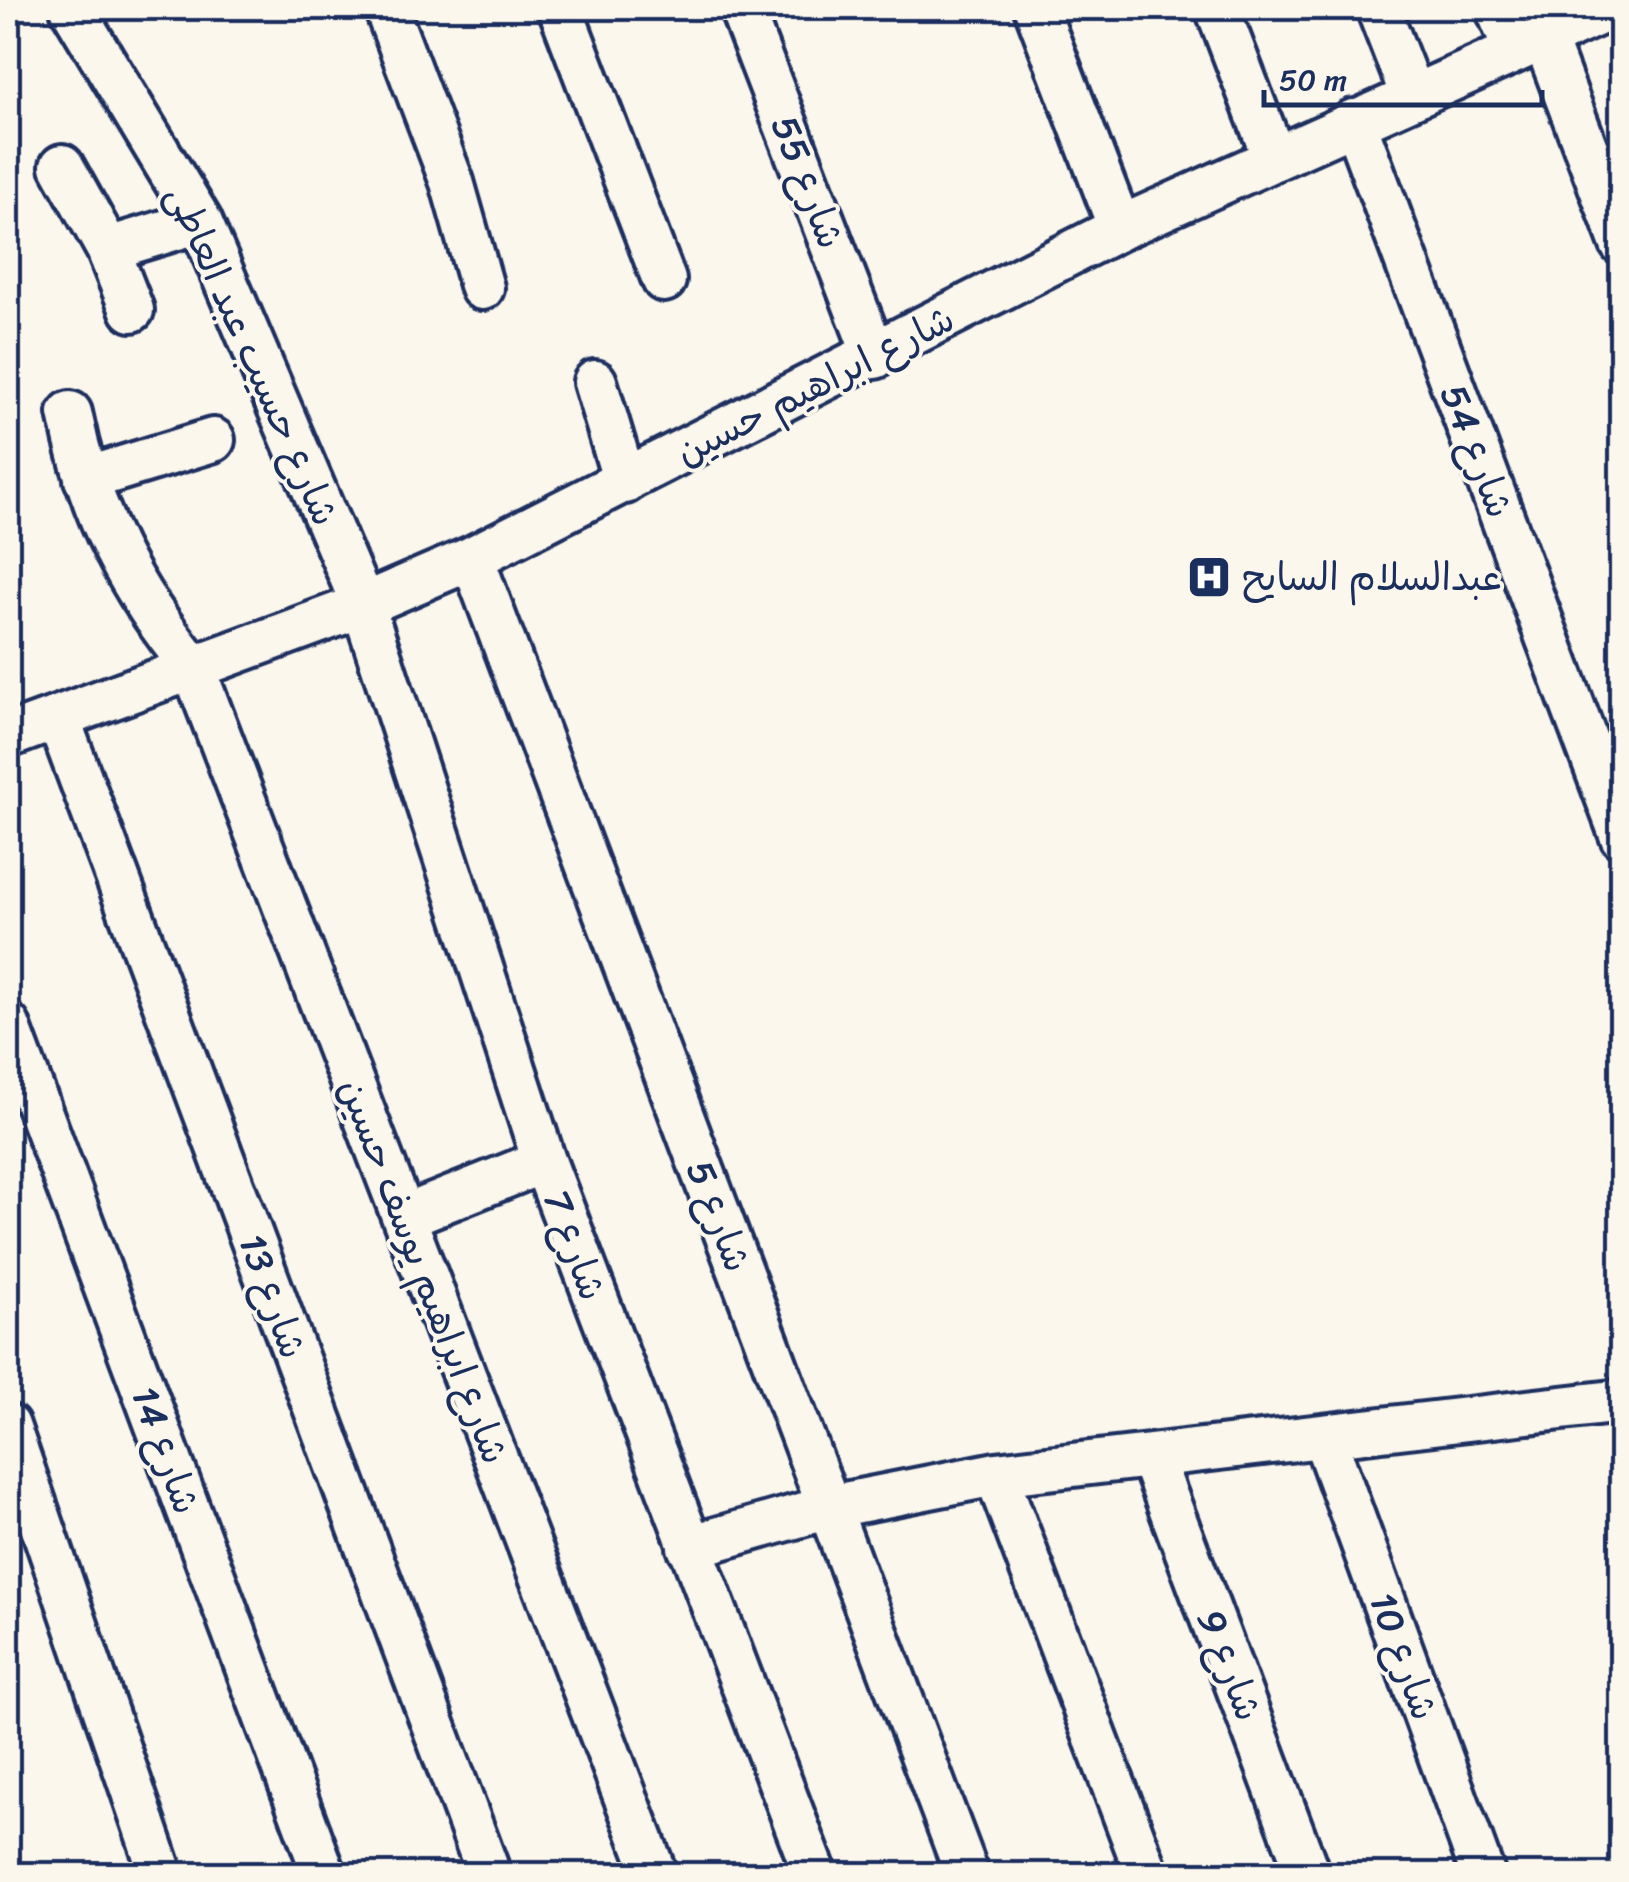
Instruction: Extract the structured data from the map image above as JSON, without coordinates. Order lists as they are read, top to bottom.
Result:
{
  "streets": {
    "street": [
      "شارع 55",
      "شارع حسيب عبد العاطى",
      "شارع ابراهيم حسين",
      "شارع 54",
      "شارع 5",
      "شارع 7",
      "شارع ابراهيم يوسف حسين",
      "شارع 13",
      "شارع 14",
      "شارع 10",
      "شارع 9"
    ]
  },
  "crossings": [
    ["شارع 55", "شارع ابراهيم حسين"],
    ["شارع حسيب عبد العاطى", "شارع ابراهيم حسين"],
    ["شارع حسيب عبد العاطى", "شارع 7"],
    ["شارع ابراهيم حسين", "شارع 54"],
    ["شارع ابراهيم حسين", "شارع 5"],
    ["شارع ابراهيم حسين", "شارع 7"],
    ["شارع ابراهيم حسين", "شارع ابراهيم يوسف حسين"],
    ["شارع ابراهيم حسين", "شارع 13"]
  ],
  "places": {
    "hospital": ["عبدالسلام السايح"]
  },
  "scale_bar": "50 m"
}
